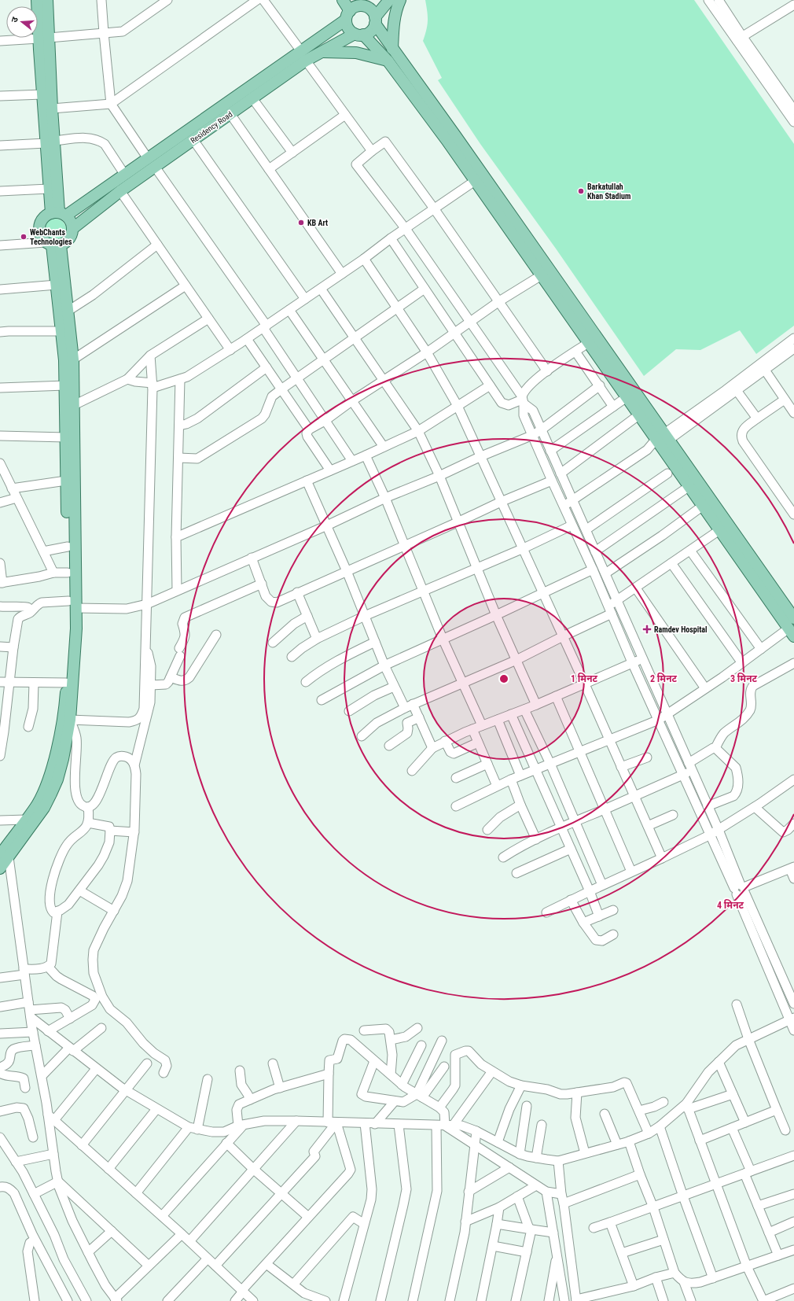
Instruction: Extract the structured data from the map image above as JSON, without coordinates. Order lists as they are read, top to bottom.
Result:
{
  "streets": {
    "main road": ["Residency Road"]
  },
  "places": {
    "other": ["Barkatullah Khan Stadium", "KB Art", "WebChants Technologies"],
    "health": ["Ramdev Hospital"]
  },
  "north": "left",
  "rings": [
    "1 मिनट",
    "2 मिनट",
    "3 मिनट",
    "4 मिनट"
  ]
}
